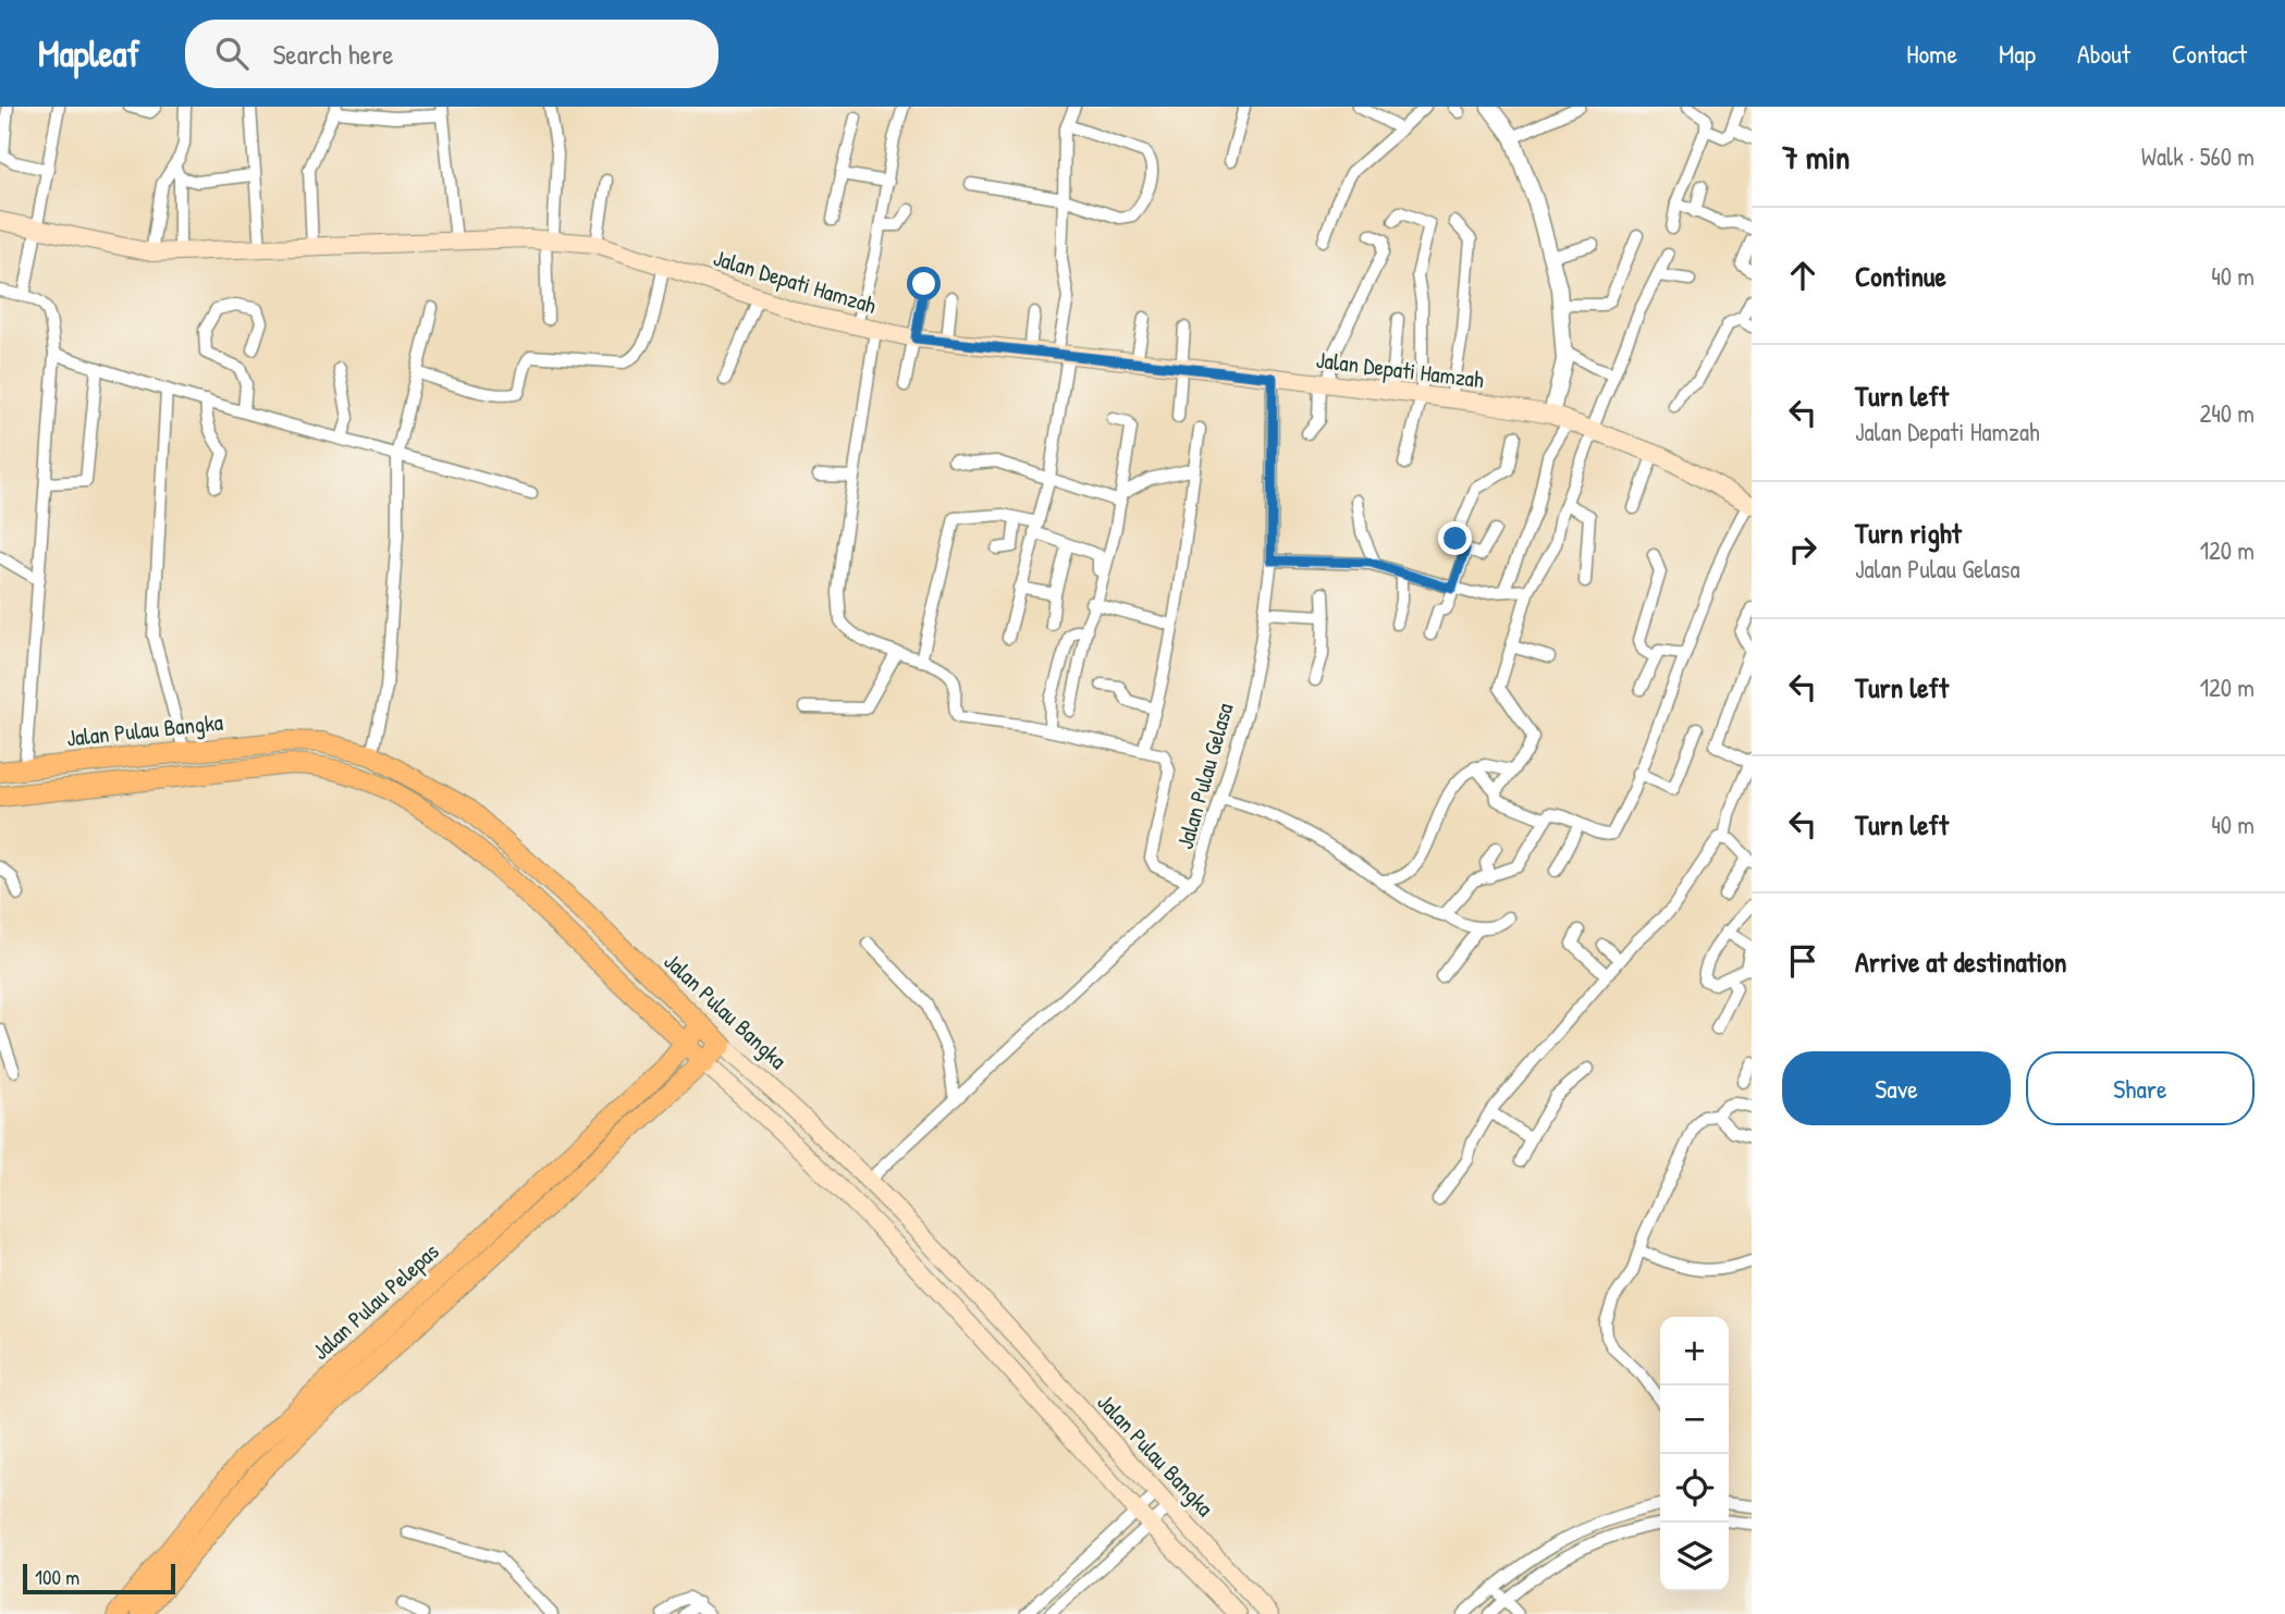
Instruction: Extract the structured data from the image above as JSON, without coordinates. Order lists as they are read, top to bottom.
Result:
{
  "streets": {
    "highway": ["Jalan Pulau Bangka", "Jalan Pulau Pelepas"],
    "main road": ["Jalan Depati Hamzah"],
    "street": ["Jalan Pulau Gelasa"]
  },
  "crossings": [
    ["Jalan Depati Hamzah", "Jalan Pulau Gelasa"],
    ["Jalan Pulau Bangka", "Jalan Pulau Gelasa"],
    ["Jalan Pulau Bangka", "Jalan Pulau Pelepas"]
  ],
  "scale_bar": "100 m",
  "page": {
    "header": "Mapleaf",
    "search": "Search here",
    "nav": [
      "Home",
      "Map",
      "About",
      "Contact"
    ],
    "heading": ["7 min", "Walk · 560 m"],
    "list": [
      ["Continue", "40 m"],
      ["Turn left", "Jalan Depati Hamzah", "240 m"],
      ["Turn right", "Jalan Pulau Gelasa", "120 m"],
      ["Turn left", "120 m"],
      ["Turn left", "40 m"],
      "Arrive at destination"
    ],
    "buttons": ["Save", "Share"],
    "map_buttons": ["+", "−"],
    "scale": "100 m"
  }
}
